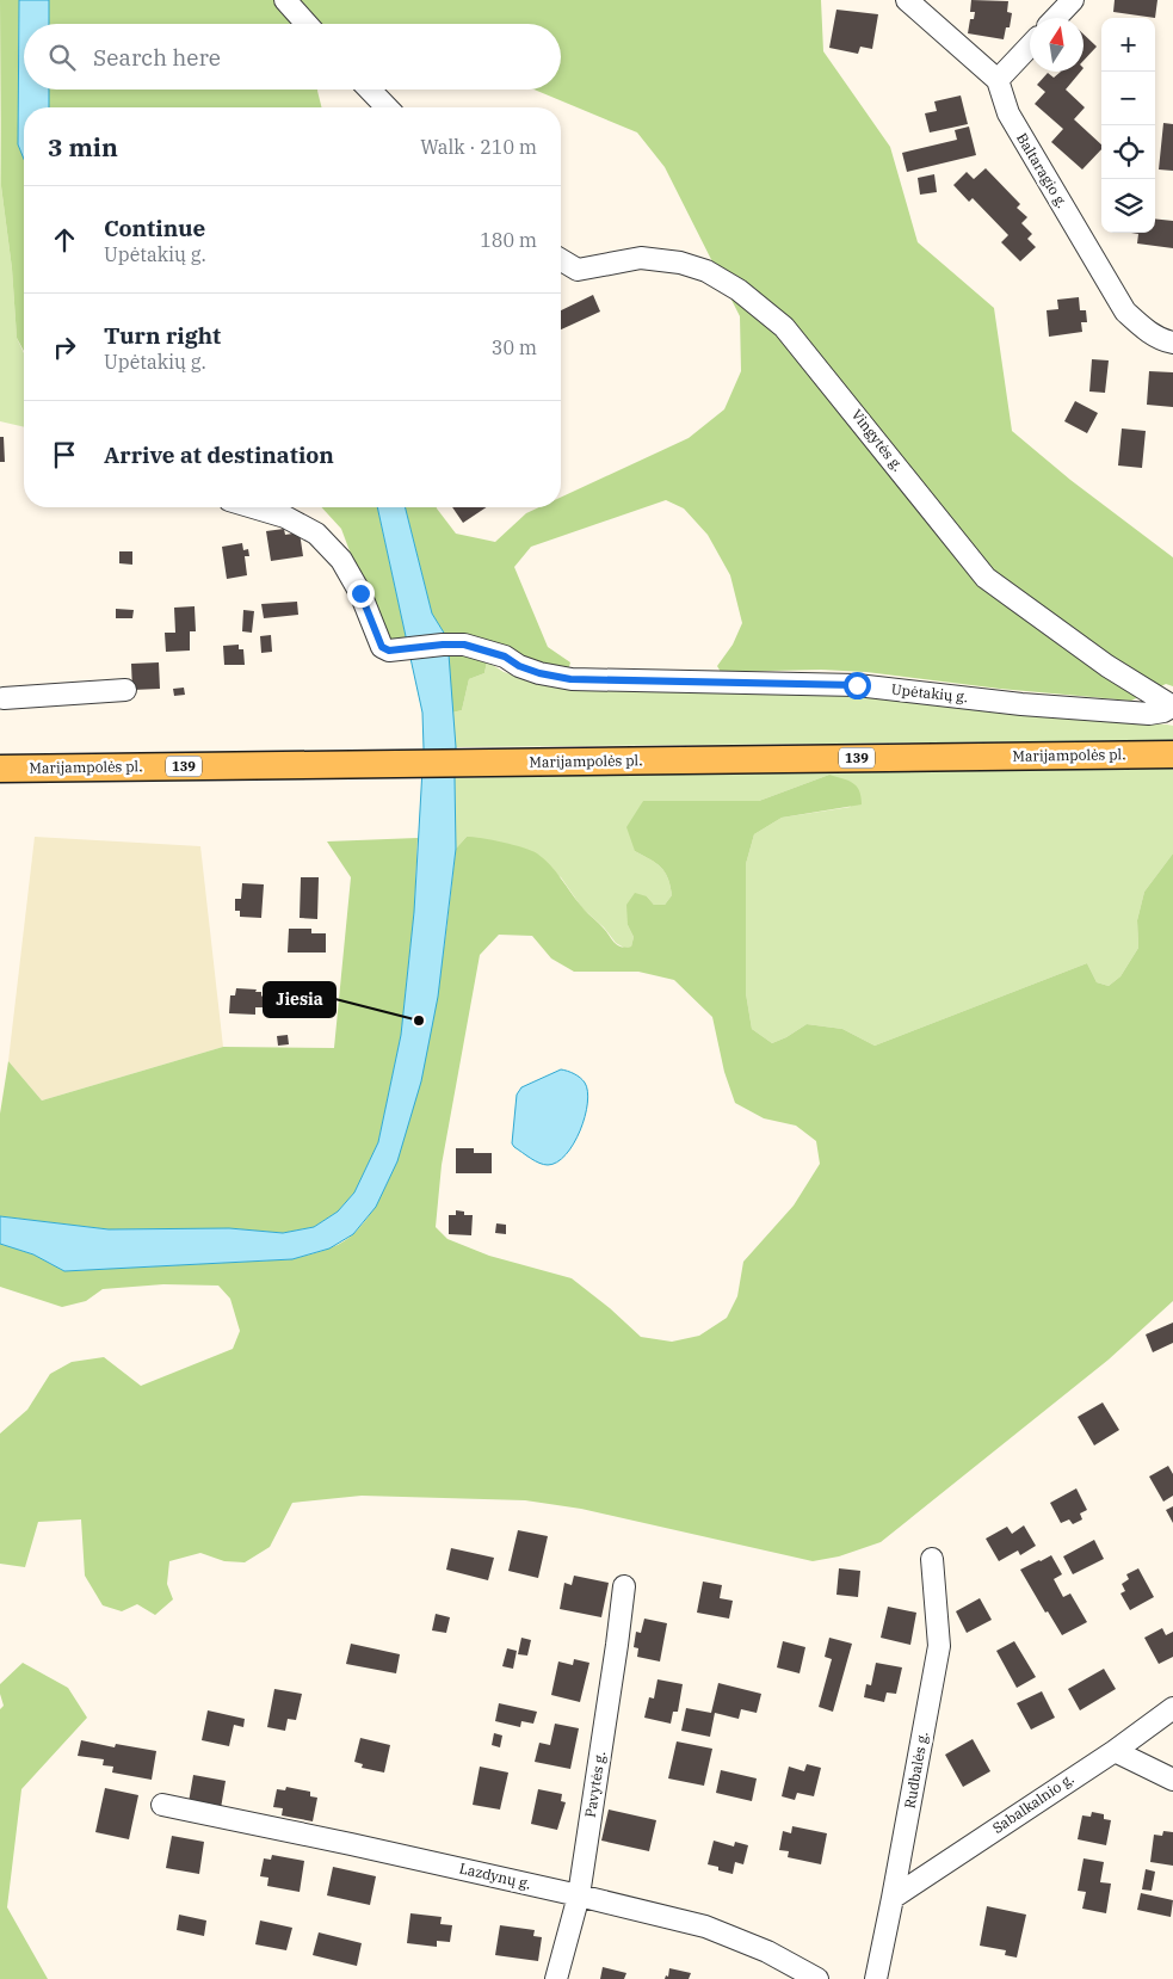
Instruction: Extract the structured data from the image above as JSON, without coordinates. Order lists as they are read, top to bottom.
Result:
{
  "streets": {
    "main road": ["Marijampolės pl.", "139"],
    "street": [
      "Baltaragio g.",
      "Vingytės g.",
      "Upėtakių g.",
      "Rudbalės g.",
      "Pavytės g.",
      "Sabalkalnio g.",
      "Lazdynų g."
    ]
  },
  "crossings": [
    ["Vingytės g.", "Upėtakių g."],
    ["Rudbalės g.", "Sabalkalnio g."],
    ["Pavytės g.", "Lazdynų g."]
  ],
  "places": ["Jiesia"],
  "north": "top",
  "page": {
    "map_buttons": ["+", "−"],
    "search": "Search here",
    "heading": ["3 min", "Walk · 210 m"],
    "list": [
      ["Continue", "Upėtakių g.", "180 m"],
      ["Turn right", "Upėtakių g.", "30 m"],
      "Arrive at destination"
    ]
  }
}
